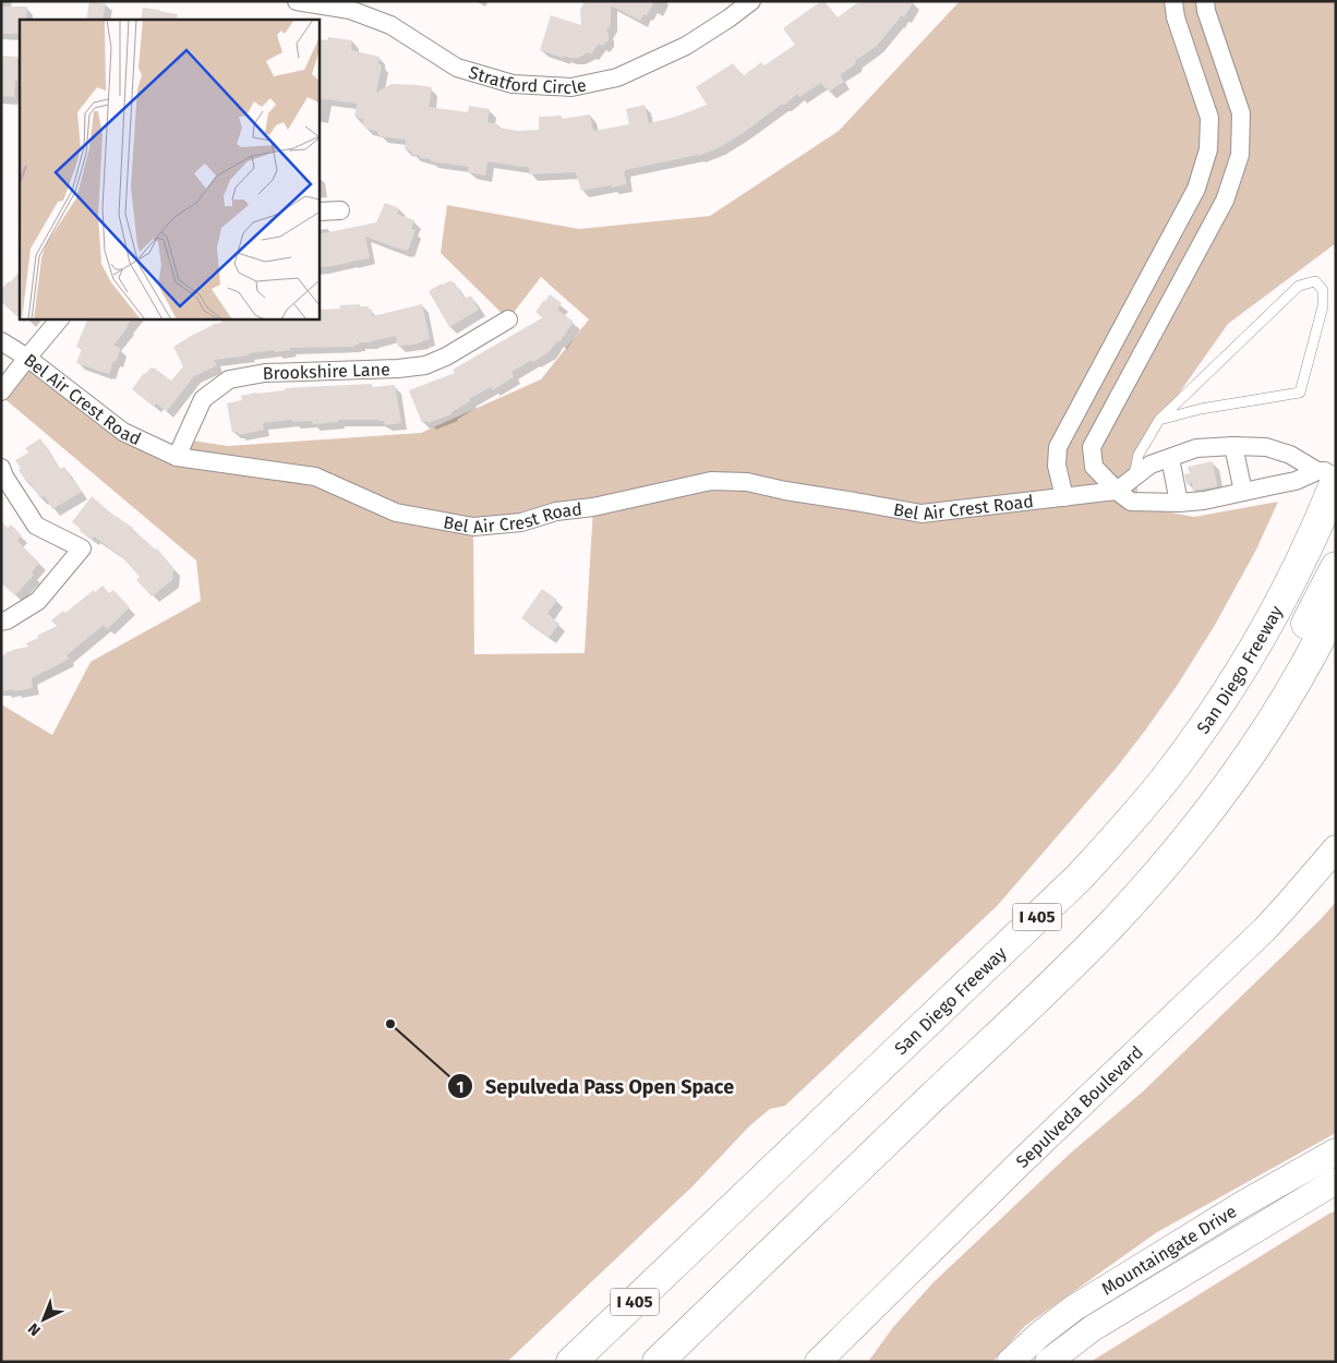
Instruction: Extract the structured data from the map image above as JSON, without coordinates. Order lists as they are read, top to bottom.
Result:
{
  "streets": {
    "highway": ["San Diego Freeway", "I 405"],
    "main road": ["Sepulveda Boulevard", "Mountaingate Drive"],
    "street": ["Stratford Circle", "Brookshire Lane", "Bel Air Crest Road"]
  },
  "crossings": [
    ["Brookshire Lane", "Bel Air Crest Road"],
    ["Bel Air Crest Road", "San Diego Freeway"]
  ],
  "places": ["Sepulveda Pass Open Space"],
  "north": "bottom left"
}
